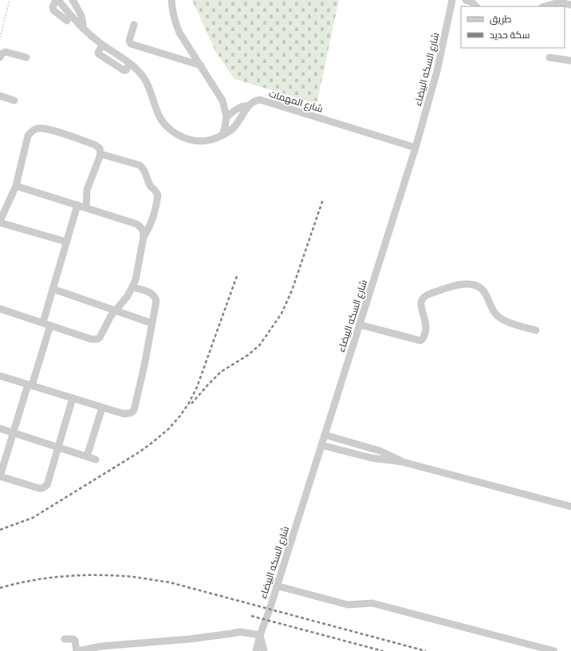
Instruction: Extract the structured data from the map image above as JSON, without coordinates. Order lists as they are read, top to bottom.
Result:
{
  "streets": {
    "street": ["شارع السكه البيضاء", "شارع المهمات"]
  },
  "crossings": [
    ["شارع السكه البيضاء", "شارع المهمات"]
  ],
  "legend": ["طريق", "سكة حديد"]
}
